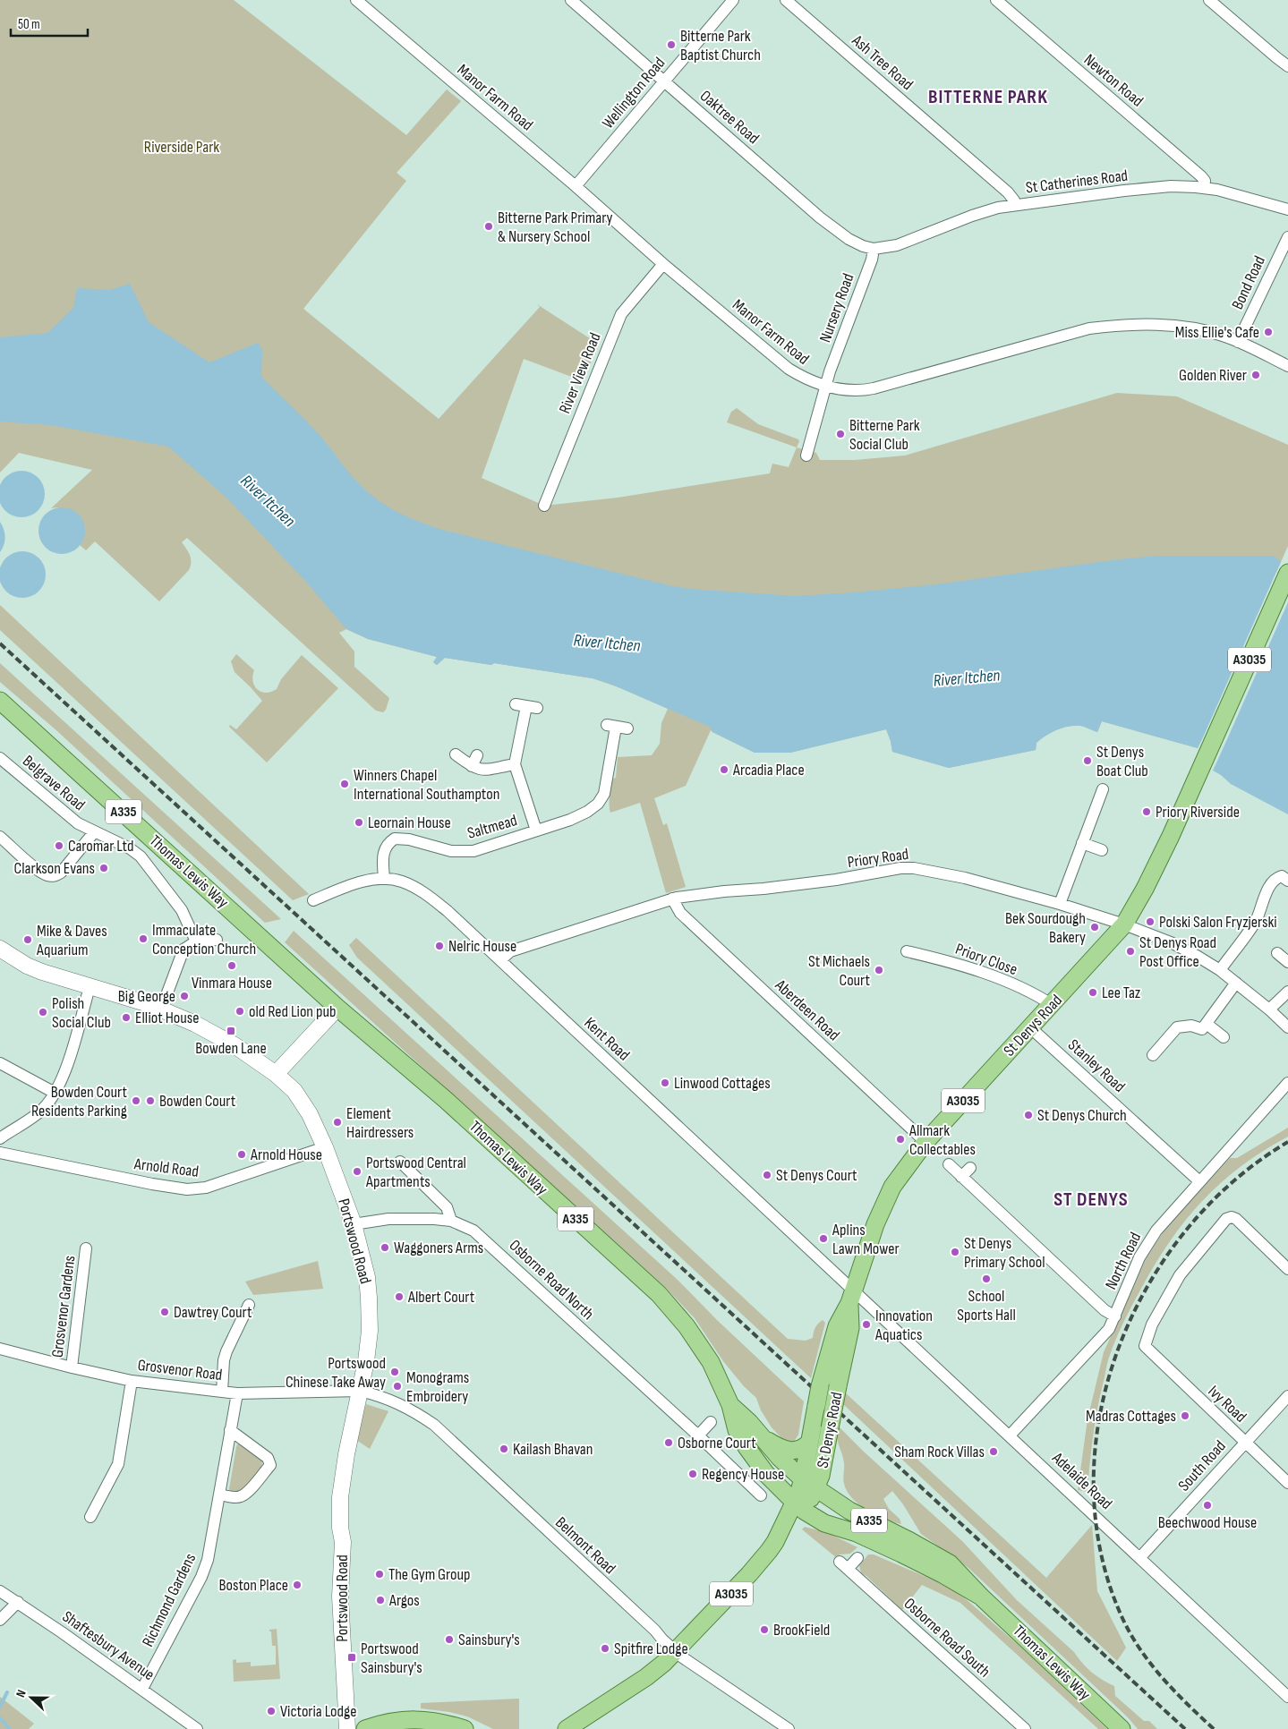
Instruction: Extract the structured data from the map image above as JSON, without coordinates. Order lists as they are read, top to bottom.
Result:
{
  "streets": {
    "main road": [
      "A3035",
      "A335",
      "Thomas Lewis Way",
      "St Denys Road"
    ],
    "street": [
      "Ash Tree Road",
      "Newton Road",
      "Wellington Road",
      "Manor Farm Road",
      "Oaktree Road",
      "St Catherines Road",
      "Bond Road",
      "Nursery Road",
      "River View Road",
      "Belgrave Road",
      "Saltmead",
      "Priory Road",
      "Priory Close",
      "Aberdeen Road",
      "Kent Road",
      "Stanley Road",
      "Arnold Road",
      "Portswood Road",
      "North Road",
      "Osborne Road North",
      "Grosvenor Gardens",
      "Grosvenor Road",
      "Ivy Road",
      "South Road",
      "Adelaide Road",
      "Belmont Road",
      "Richmond Gardens",
      "Osborne Road South",
      "Shaftesbury Avenue"
    ]
  },
  "crossings": [
    ["Ash Tree Road", "St Catherines Road"],
    ["Newton Road", "St Catherines Road"],
    ["Wellington Road", "Manor Farm Road"],
    ["Wellington Road", "Oaktree Road"],
    ["Manor Farm Road", "Bond Road"],
    ["Manor Farm Road", "Nursery Road"],
    ["Manor Farm Road", "River View Road"],
    ["Oaktree Road", "St Catherines Road"],
    ["Oaktree Road", "Nursery Road"],
    ["St Catherines Road", "Nursery Road"],
    ["Saltmead", "Kent Road"],
    ["Priory Road", "Aberdeen Road"],
    ["Priory Road", "St Denys Road"],
    ["Priory Road", "Kent Road"],
    ["Thomas Lewis Way", "St Denys Road"],
    ["Priory Close", "St Denys Road"],
    ["Aberdeen Road", "St Denys Road"],
    ["St Denys Road", "Kent Road"],
    ["St Denys Road", "Stanley Road"],
    ["St Denys Road", "Adelaide Road"],
    ["St Denys Road", "Belmont Road"],
    ["Kent Road", "Adelaide Road"],
    ["Stanley Road", "North Road"],
    ["Arnold Road", "Portswood Road"],
    ["Portswood Road", "Osborne Road North"],
    ["Portswood Road", "Grosvenor Road"],
    ["Portswood Road", "Belmont Road"],
    ["North Road", "Adelaide Road"],
    ["Grosvenor Gardens", "Grosvenor Road"],
    ["Grosvenor Road", "Belmont Road"],
    ["Grosvenor Road", "Richmond Gardens"],
    ["Ivy Road", "South Road"],
    ["South Road", "Adelaide Road"],
    ["Richmond Gardens", "Shaftesbury Avenue"]
  ],
  "districts": ["BITTERNE PARK", "ST DENYS"],
  "water": ["River Itchen"],
  "parks": ["Riverside Park"],
  "places": {
    "other": [
      "Bitterne Park Baptist Church",
      "Bitterne Park Primary & Nursery School",
      "Miss Ellie's Cafe",
      "Golden River",
      "Bitterne Park Social Club",
      "St Denys Boat Club",
      "Arcadia Place",
      "Winners Chapel International Southampton",
      "Priory Riverside",
      "Leornain House",
      "Caromar Ltd",
      "Clarkson Evans",
      "Polski Salon Fryzjerski",
      "Bek Sourdough Bakery",
      "Immaculate Conception Church",
      "Mike & Daves Aquarium",
      "Nelric House",
      "St Denys Road Post Office",
      "Vinmara House",
      "St Michaels Court",
      "Lee Taz",
      "Big George",
      "old Red Lion pub",
      "Polish Social Club",
      "Elliot House",
      "Linwood Cottages",
      "Bowden Court Residents Parking",
      "Bowden Court",
      "St Denys Church",
      "Element Hairdressers",
      "Allmark Collectables",
      "Arnold House",
      "Portswood Central Apartments",
      "St Denys Court",
      "Aplins Lawn Mower",
      "Waggoners Arms",
      "St Denys Primary School",
      "School Sports Hall",
      "Albert Court",
      "Dawtrey Court",
      "Innovation Aquatics",
      "Portswood Chinese Take Away",
      "Monograms Embroidery",
      "Madras Cottages",
      "Osborne Court",
      "Kailash Bhavan",
      "Sham Rock Villas",
      "Regency House",
      "Beechwood House",
      "The Gym Group",
      "Boston Place",
      "Argos",
      "BrookField",
      "Sainsbury's",
      "Spitfire Lodge",
      "Victoria Lodge"
    ],
    "transit": ["Bowden Lane", "Portswood Sainsbury's"]
  },
  "scale_bar": "50 m",
  "north": "left"
}
